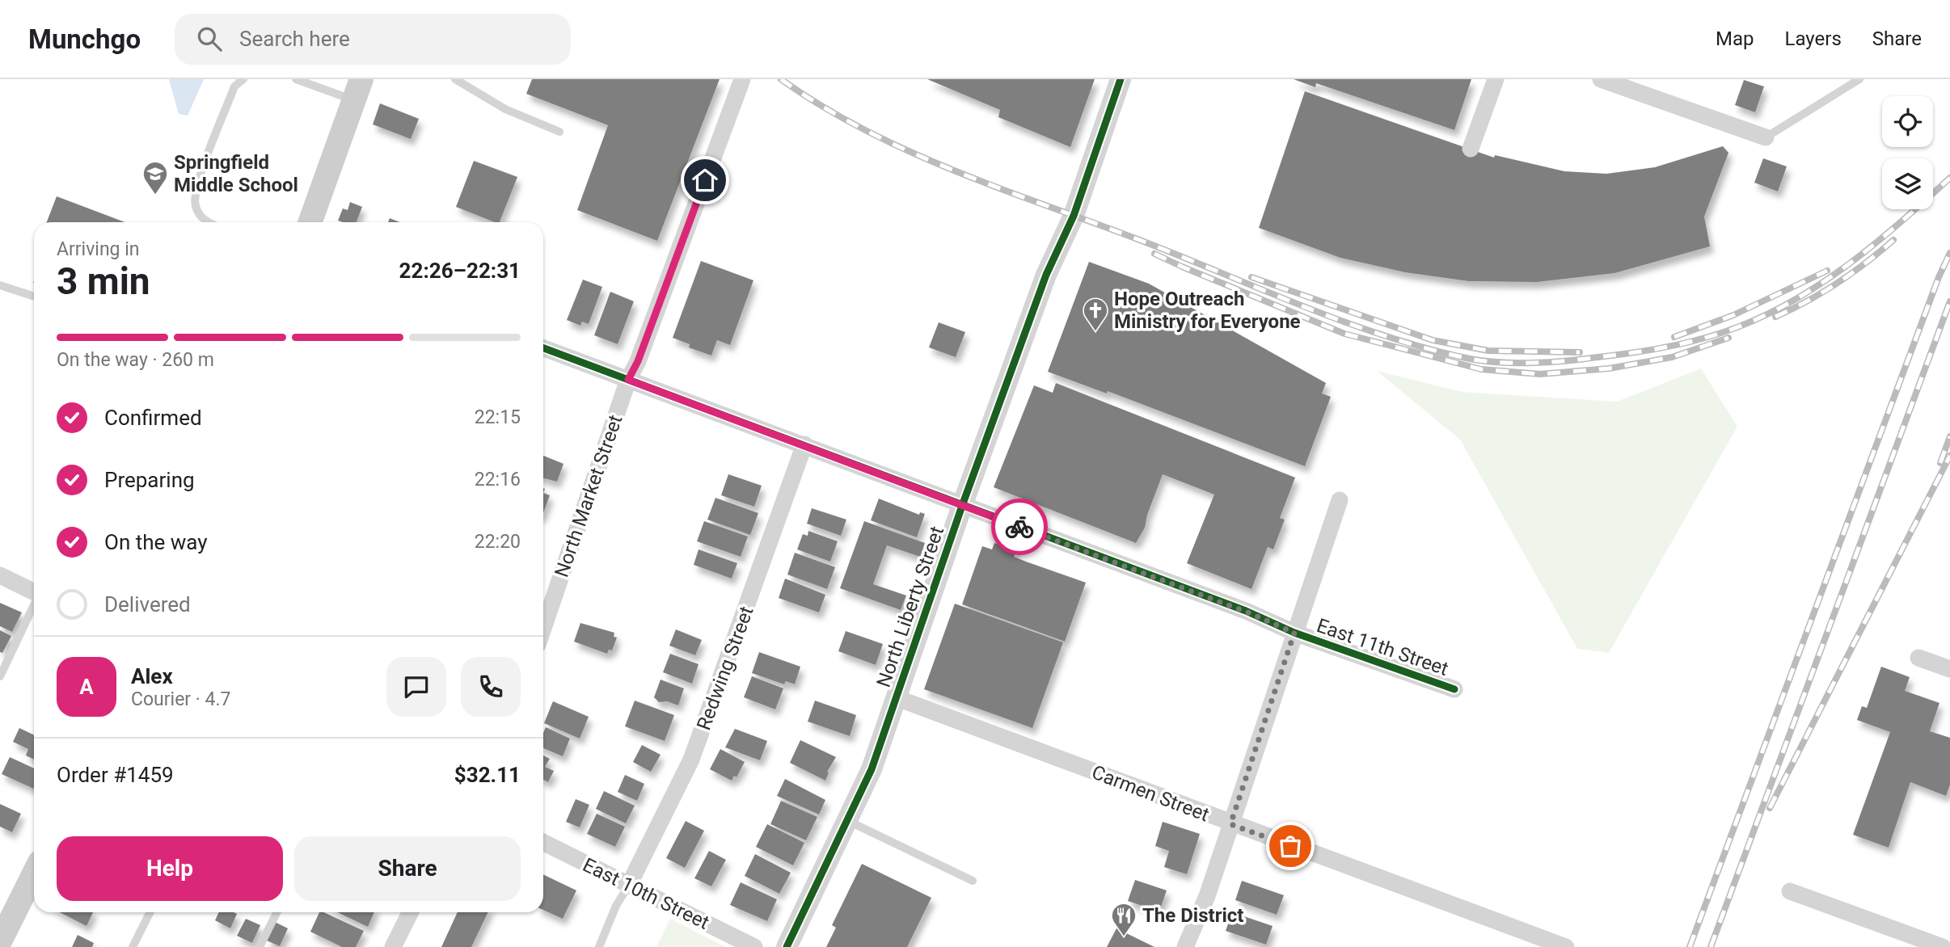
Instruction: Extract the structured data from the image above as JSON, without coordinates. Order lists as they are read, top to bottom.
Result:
{
  "streets": {
    "street": [
      "North Market Street",
      "North Liberty Street",
      "East 11th Street",
      "Redwing Street",
      "Carmen Street",
      "East 10th Street"
    ]
  },
  "crossings": [
    ["North Market Street", "East 11th Street"],
    ["North Liberty Street", "East 11th Street"],
    ["North Liberty Street", "Carmen Street"],
    ["East 11th Street", "Redwing Street"],
    ["Redwing Street", "East 10th Street"]
  ],
  "places": {
    "school or university": ["Springfield Middle School"],
    "church": ["Hope Outreach Ministry for Everyone"],
    "restaurant": ["The District"]
  },
  "page": {
    "header": "Munchgo",
    "search": "Search here",
    "nav": ["Map", "Layers", "Share"],
    "heading": ["3 min", "Arriving in", "22:26–22:31"],
    "panel": [
      "Alex",
      "Courier · 4.7",
      "Order #1459",
      "$32.11"
    ],
    "bar": "On the way · 260 m",
    "list": [
      ["Confirmed", "22:15"],
      ["Preparing", "22:16"],
      ["On the way", "22:20"],
      "Delivered"
    ],
    "round": "A",
    "buttons": ["Help", "Share"]
  }
}
